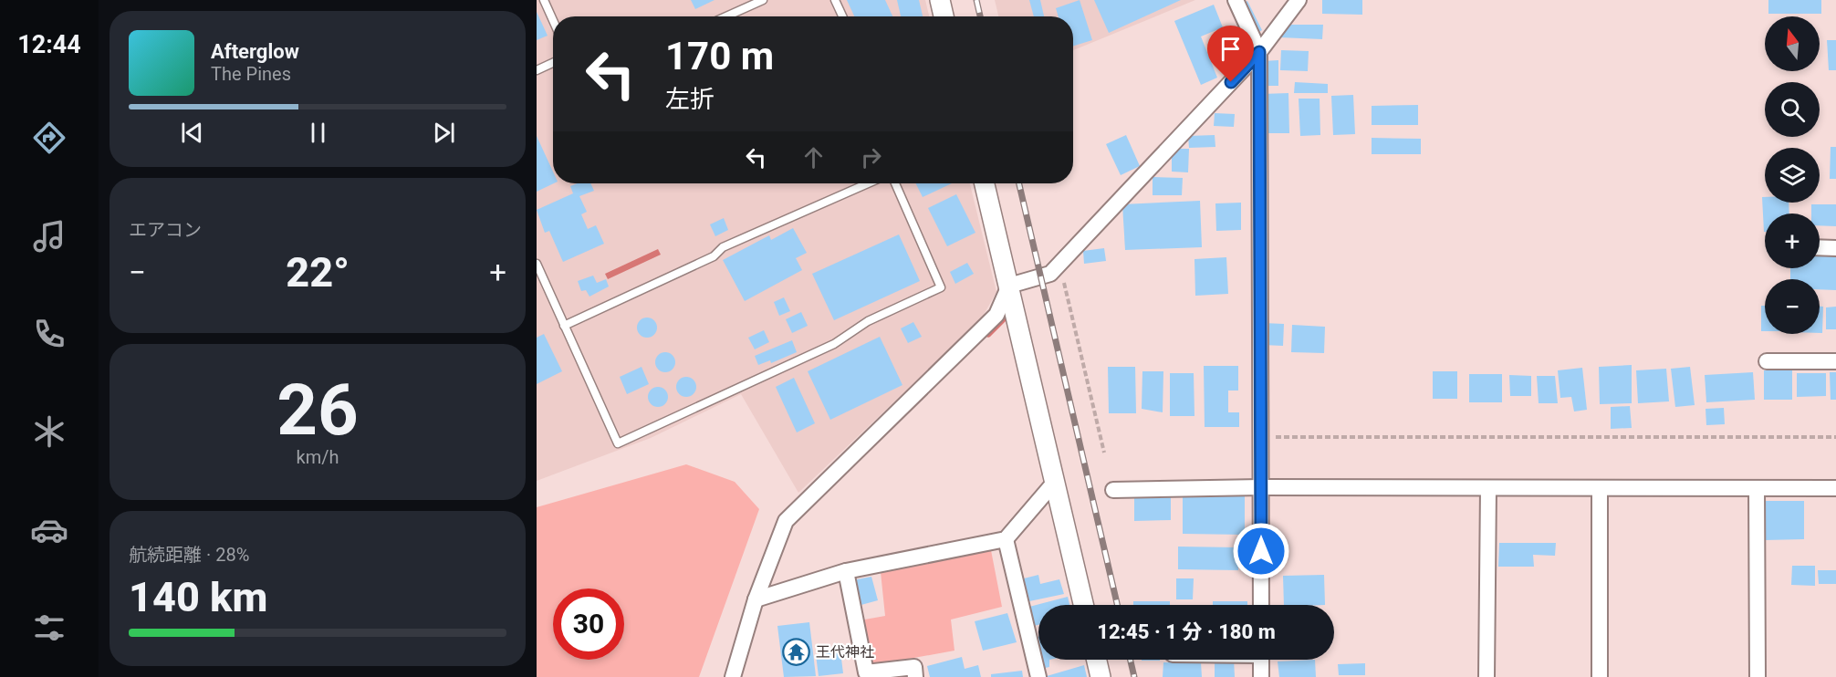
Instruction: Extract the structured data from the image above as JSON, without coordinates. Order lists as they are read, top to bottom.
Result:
{
  "places": {
    "temple": ["王代神社"]
  },
  "north": "top",
  "page": {
    "tabs": "12:44",
    "map_buttons": ["+", "−"],
    "turn": ["170 m", "左折"],
    "song": ["Afterglow", "The Pines"],
    "tile": [
      "エアコン",
      ["26", "km/h"],
      ["航続距離 · 28%", "140 km"]
    ],
    "heat": ["−", "22°", "+"],
    "limit": "30",
    "trip": "12:45 · 1 分 · 180 m"
  }
}
